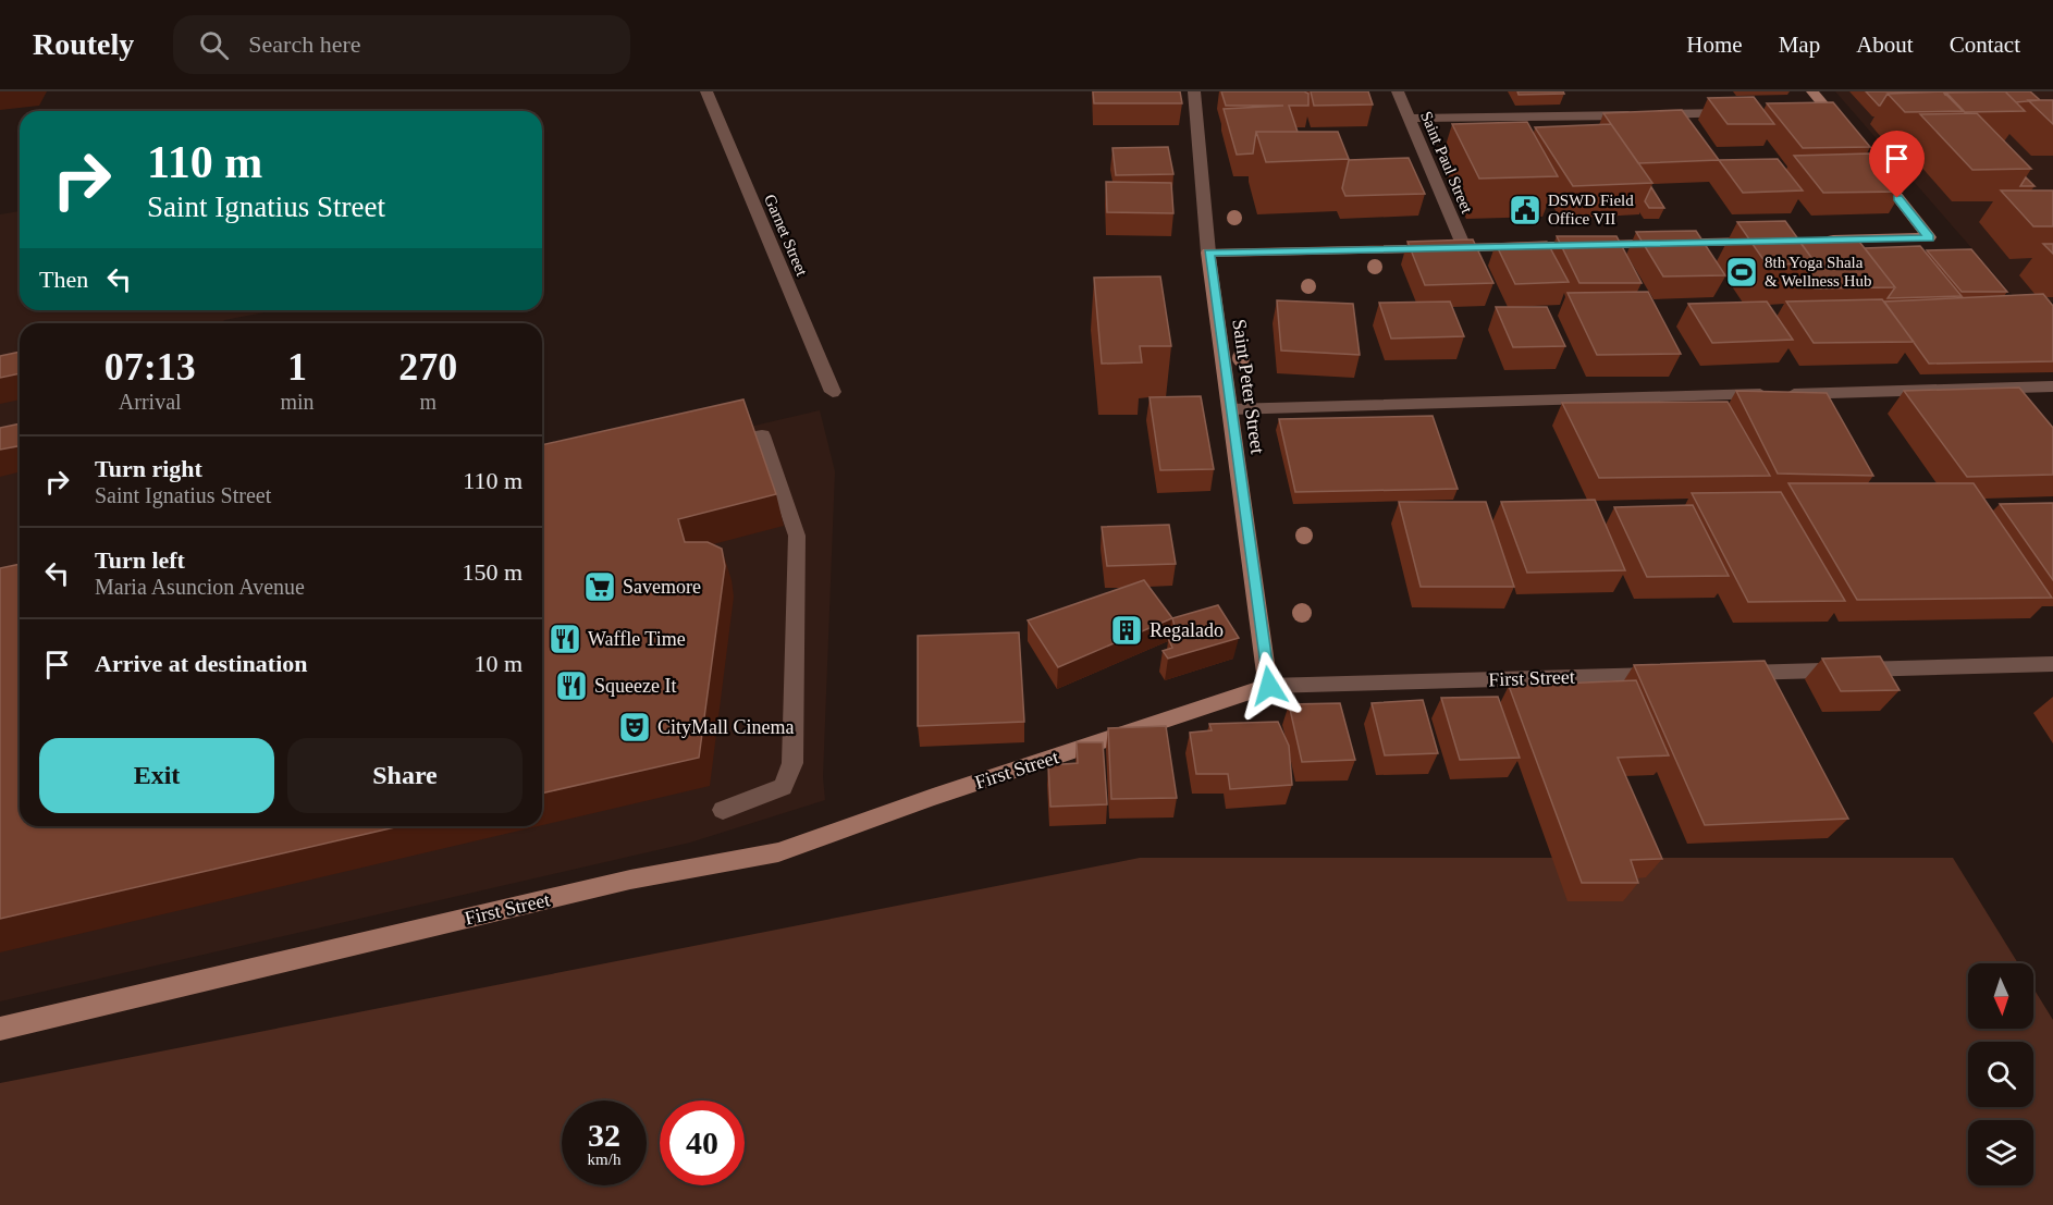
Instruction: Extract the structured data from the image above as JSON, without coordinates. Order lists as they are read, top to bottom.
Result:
{
  "streets": {
    "street": [
      "Saint Paul Street",
      "Garnet Street",
      "Saint Peter Street",
      "First Street"
    ]
  },
  "crossings": [
    ["Saint Peter Street", "First Street"]
  ],
  "places": {
    "public building": ["DSWD Field Office VII"],
    "sports": ["8th Yoga Shala & Wellness Hub"],
    "supermarket": ["Savemore"],
    "building": ["Regalado"],
    "restaurant": ["Waffle Time", "Squeeze It"],
    "theatre": ["CityMall Cinema"]
  },
  "north": "bottom",
  "page": {
    "header": "Routely",
    "search": "Search here",
    "nav": [
      "Home",
      "Map",
      "About",
      "Contact"
    ],
    "turn": ["110 m", "Saint Ignatius Street"],
    "then": "Then",
    "eta": [
      "07:13",
      "Arrival",
      "1",
      "min",
      "270",
      "m"
    ],
    "list": [
      {
        "name": "Turn right",
        "note": "Saint Ignatius Street",
        "value": "110 m"
      },
      {
        "name": "Turn left",
        "note": "Maria Asuncion Avenue",
        "value": "150 m"
      },
      {
        "name": "Arrive at destination",
        "value": "10 m"
      }
    ],
    "buttons": ["Exit", "Share"],
    "speed": "32 km/h",
    "limit": "40"
  }
}
